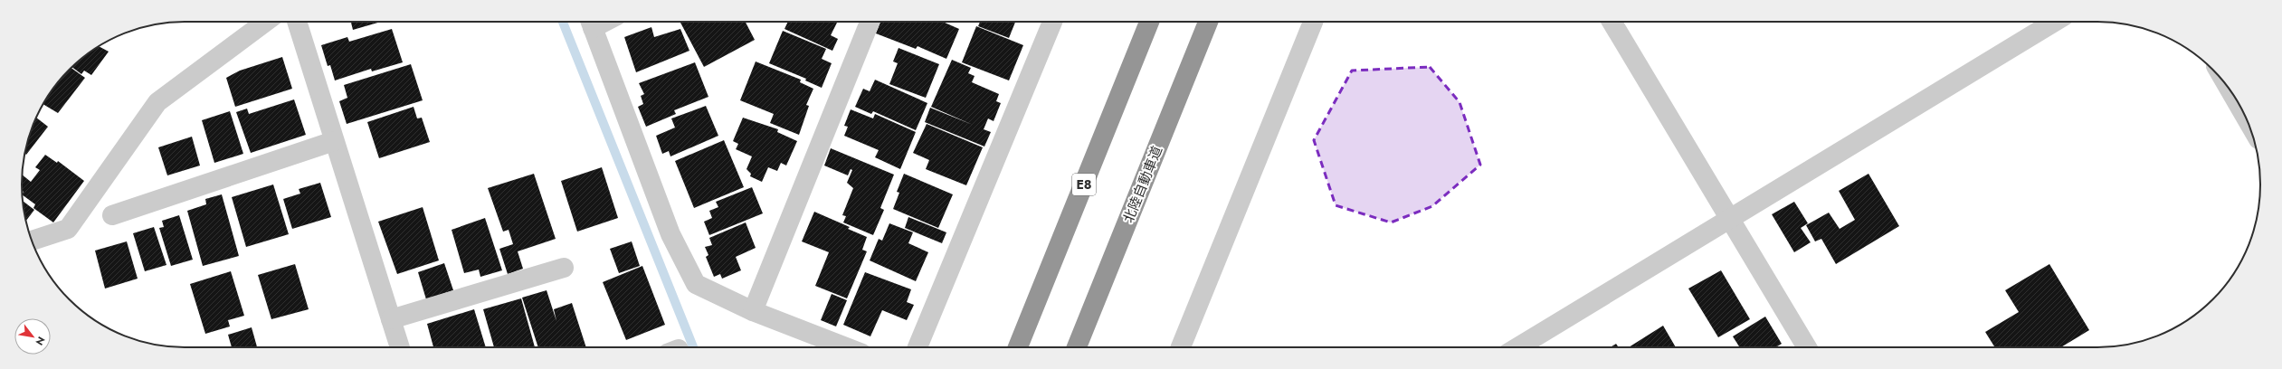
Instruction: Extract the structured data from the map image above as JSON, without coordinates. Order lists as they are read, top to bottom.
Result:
{
  "streets": {
    "highway": ["E8", "北陸自動車道"]
  },
  "north": "bottom right"
}
